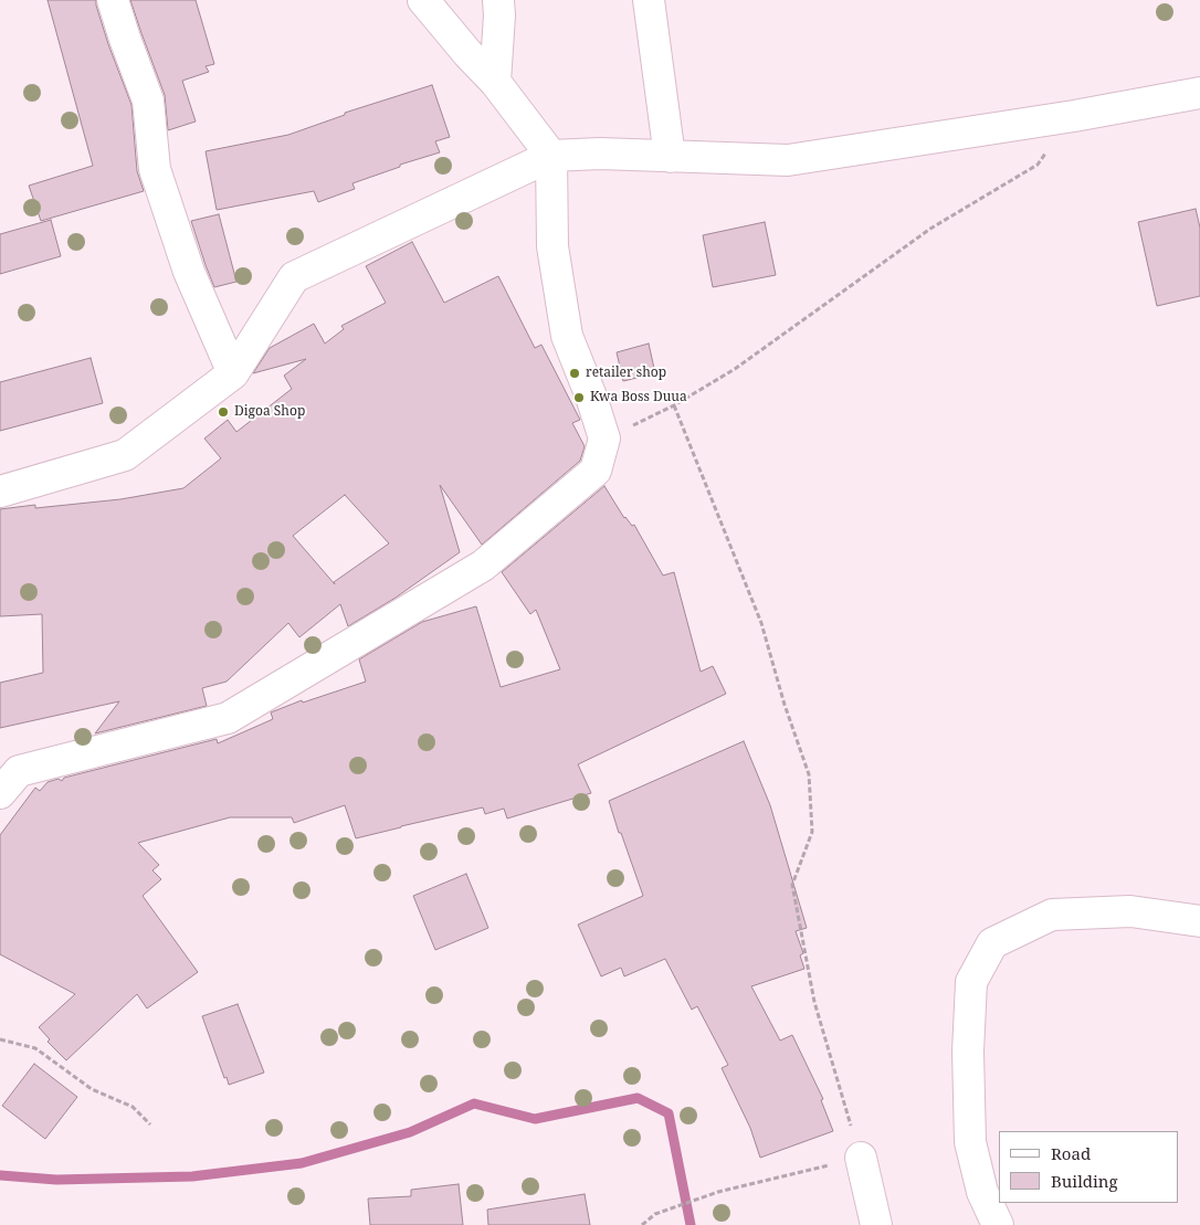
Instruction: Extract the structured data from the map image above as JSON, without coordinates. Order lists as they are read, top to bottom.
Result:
{
  "places": ["retailer shop", "Kwa Boss Duua", "Digoa Shop"],
  "legend": ["Road", "Building"]
}
